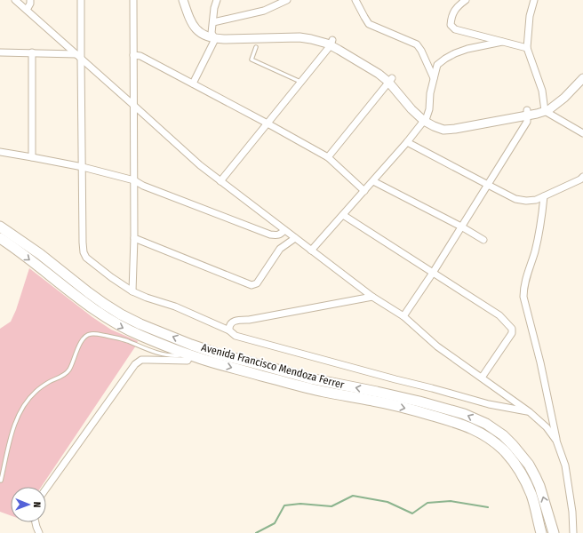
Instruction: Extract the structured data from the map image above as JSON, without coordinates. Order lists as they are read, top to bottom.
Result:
{
  "streets": {
    "highway": ["Avenida Francisco Mendoza Ferrer"]
  },
  "north": "right"
}
